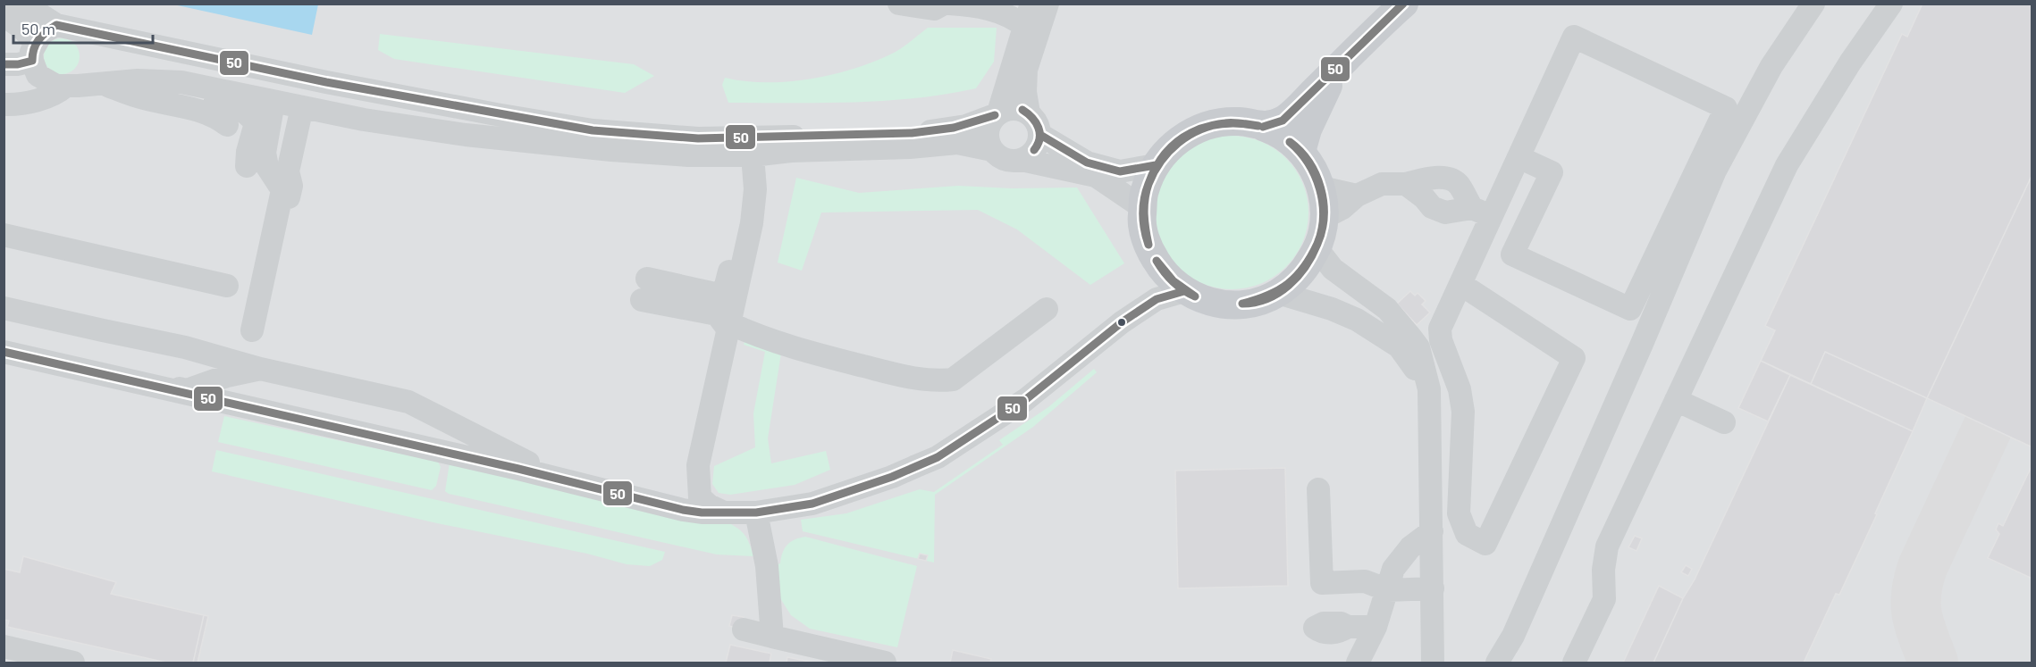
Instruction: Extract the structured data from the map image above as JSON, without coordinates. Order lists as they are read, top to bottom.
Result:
{
  "lines": ["transit line 50"],
  "scale_bar": "50 m"
}
